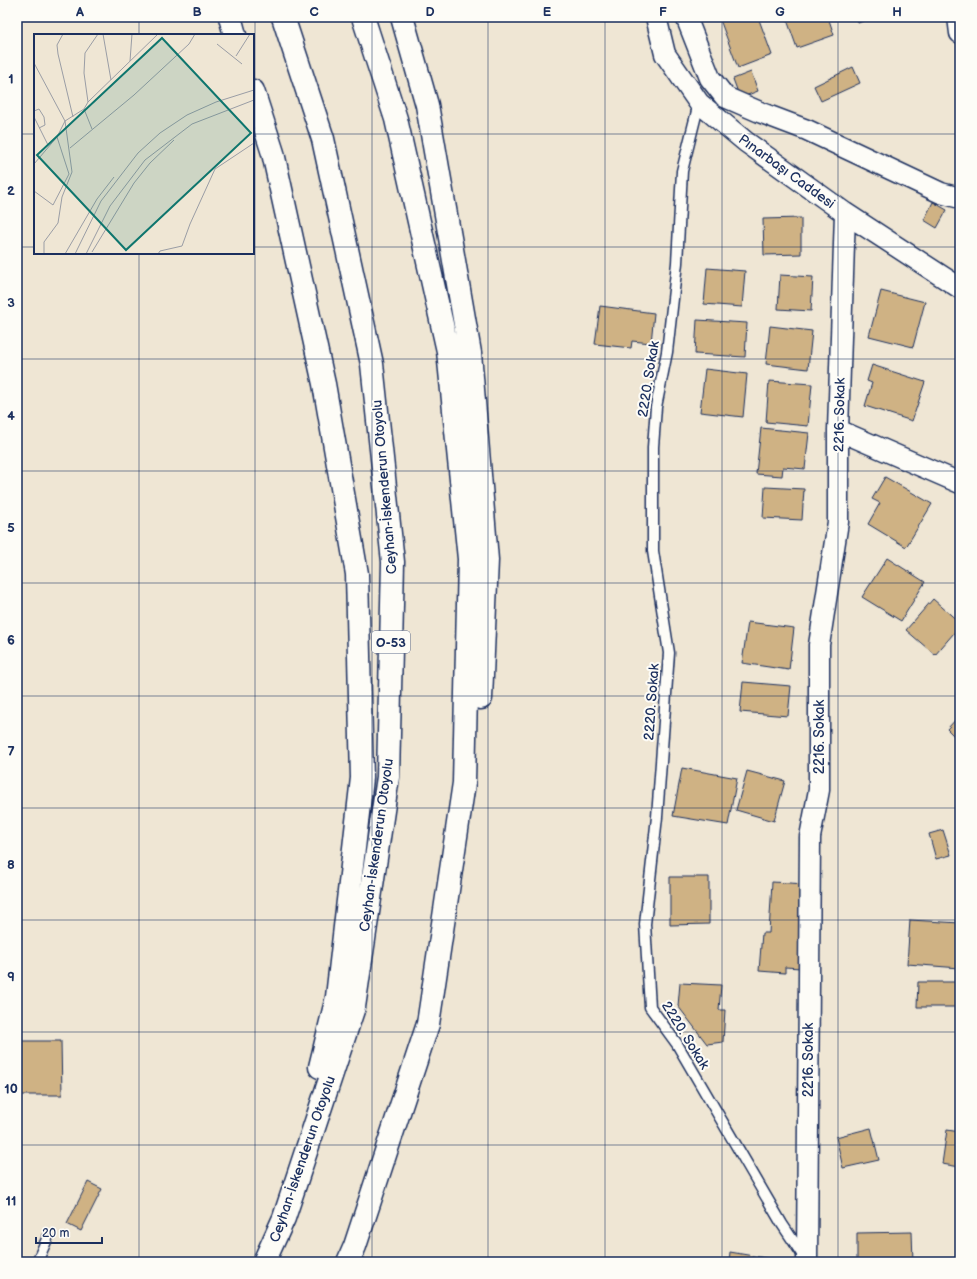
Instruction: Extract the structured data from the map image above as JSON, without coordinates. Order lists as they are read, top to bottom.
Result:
{
  "streets": {
    "highway": ["Ceyhan-İskenderun Otoyolu", "O-53"],
    "street": ["Pınarbaşı Caddesi", "2216. Sokak"],
    "lane": ["2220. Sokak"]
  },
  "crossings": [
    ["Pınarbaşı Caddesi", "2220. Sokak"],
    ["Pınarbaşı Caddesi", "2216. Sokak"],
    ["2220. Sokak", "2216. Sokak"]
  ],
  "scale_bar": "20 m",
  "grid": {
    "columns": [
      "A",
      "B",
      "C",
      "D",
      "E",
      "F",
      "G",
      "H"
    ],
    "rows": [
      "1",
      "2",
      "3",
      "4",
      "5",
      "6",
      "7",
      "8",
      "9",
      "10",
      "11"
    ]
  }
}
